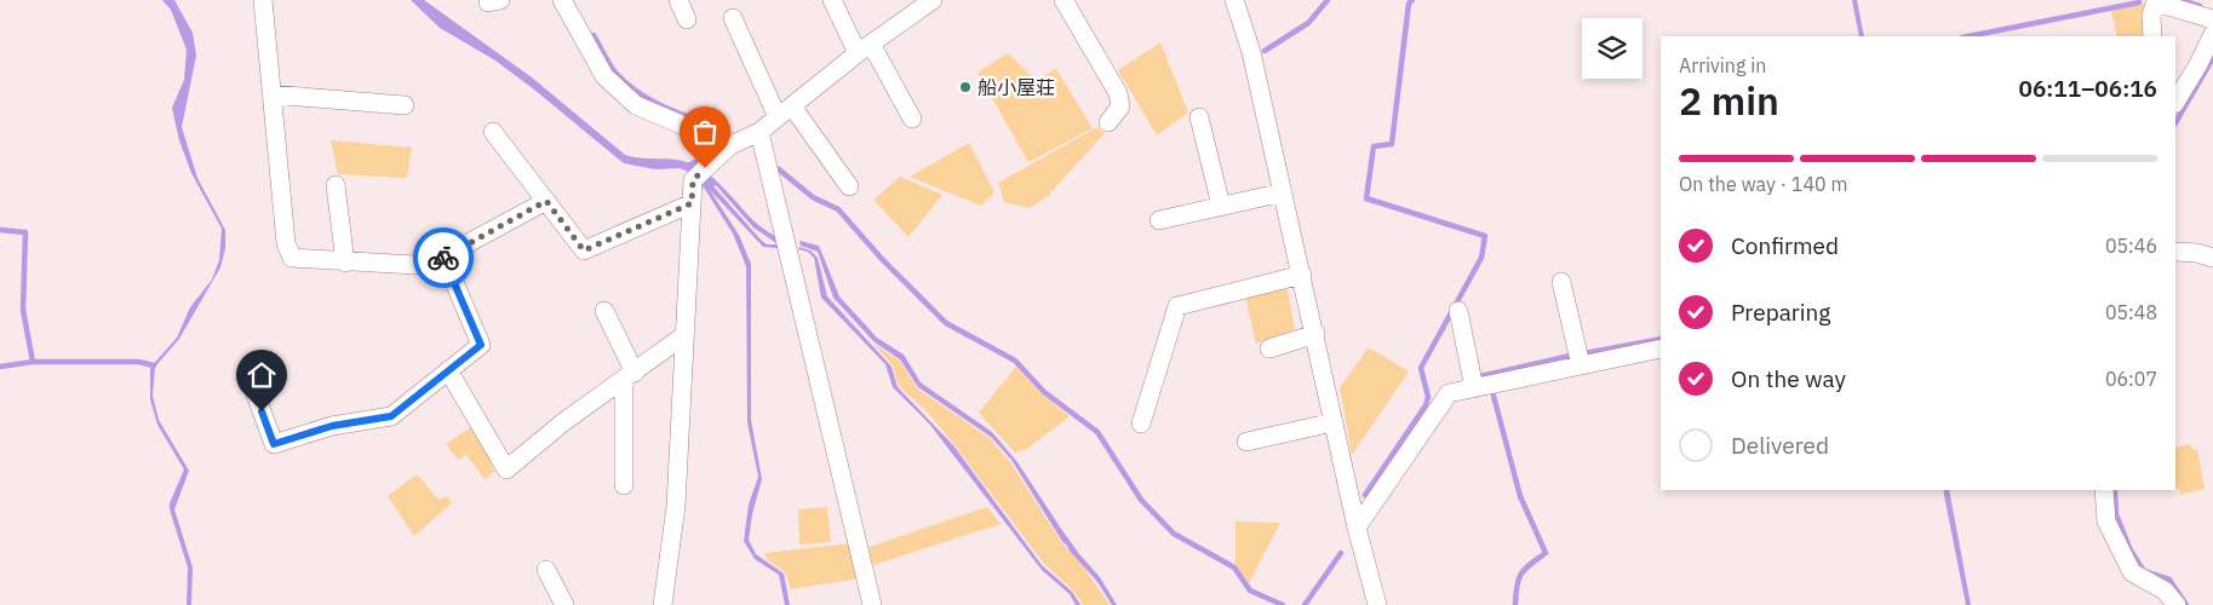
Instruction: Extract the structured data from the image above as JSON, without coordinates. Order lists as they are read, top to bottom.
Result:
{
  "places": ["船小屋荘"],
  "page": {
    "heading": ["2 min", "Arriving in", "06:11–06:16"],
    "bar": "On the way · 140 m",
    "list": [
      ["Confirmed", "05:46"],
      ["Preparing", "05:48"],
      ["On the way", "06:07"],
      "Delivered"
    ]
  }
}
